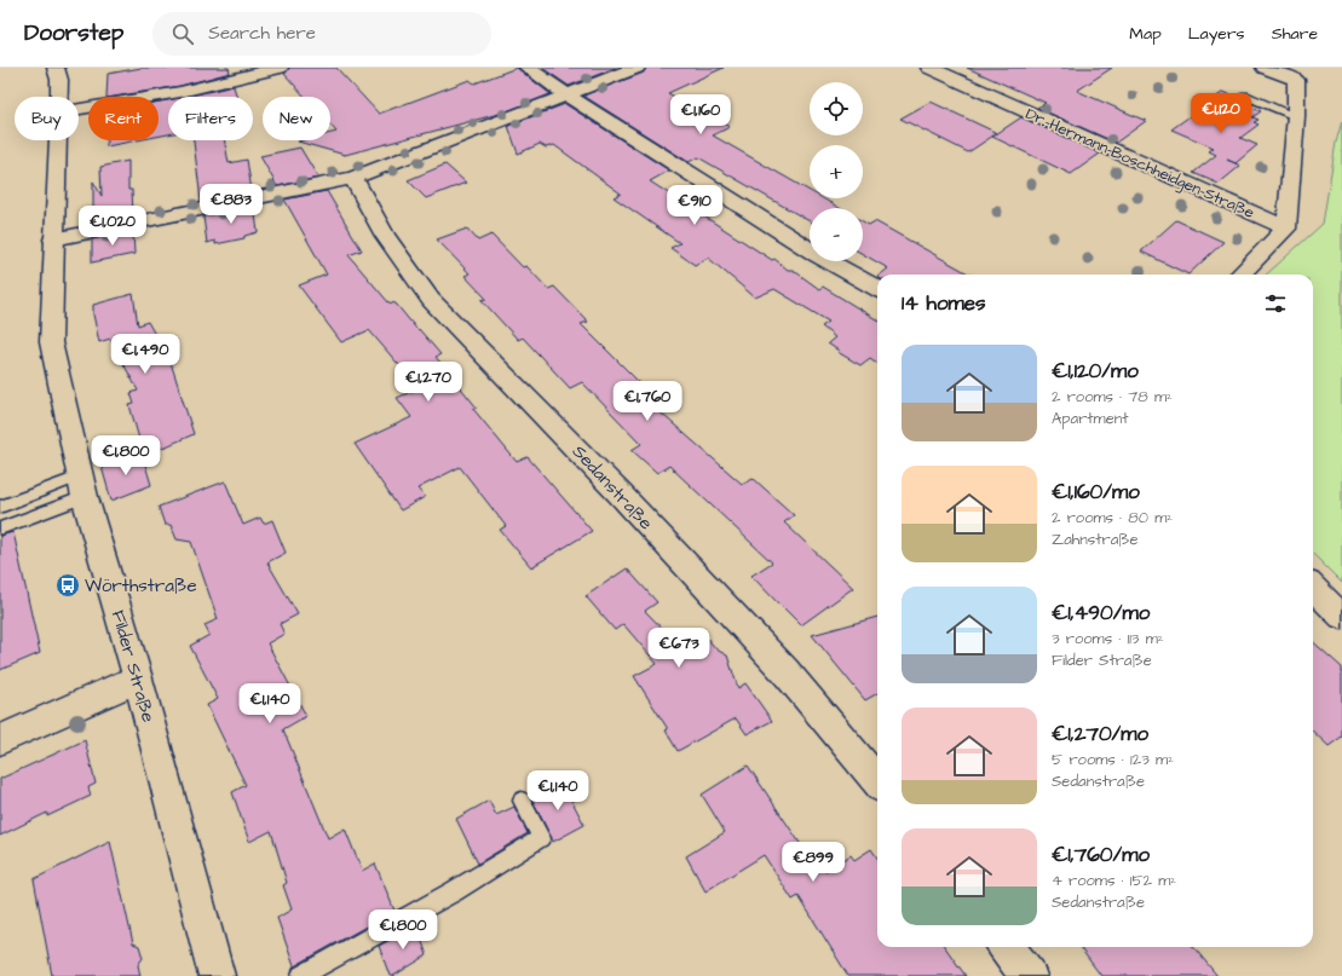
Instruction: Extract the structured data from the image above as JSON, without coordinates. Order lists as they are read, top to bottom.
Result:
{
  "streets": {
    "street": ["Dr.-Hermann-Boschheidgen-Straße", "Sedanstraße", "Filder Straße"]
  },
  "places": {
    "bus stop": ["Wörthstraße"]
  },
  "page": {
    "header": "Doorstep",
    "search": "Search here",
    "nav": ["Map", "Layers", "Share"],
    "map_buttons": ["+", "−"],
    "price": [
      "€1,120",
      "€1,160",
      "€883",
      "€910",
      "€1,020",
      "€1,490",
      "€1,270",
      "€1,760",
      "€1,800",
      "€673",
      "€1,140",
      "€1,140",
      "€899",
      "€1,800"
    ],
    "chip": [
      "Buy",
      "Rent",
      "Filters",
      "New"
    ],
    "heading": "14 homes",
    "list": [
      {
        "name": "€1,120/mo",
        "note": "2 rooms · 78 m² · Apartment"
      },
      {
        "name": "€1,160/mo",
        "note": "2 rooms · 80 m² · Zahnstraße"
      },
      {
        "name": "€1,490/mo",
        "note": "3 rooms · 113 m² · Filder Straße"
      },
      {
        "name": "€1,270/mo",
        "note": "5 rooms · 123 m² · Sedanstraße"
      },
      {
        "name": "€1,760/mo",
        "note": "4 rooms · 152 m² · Sedanstraße"
      }
    ]
  }
}
